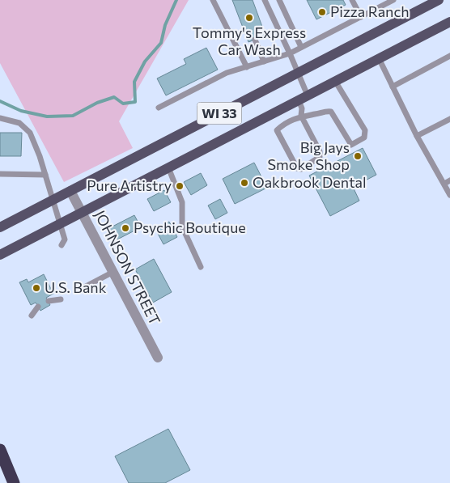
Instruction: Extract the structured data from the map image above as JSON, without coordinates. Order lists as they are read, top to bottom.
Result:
{
  "streets": {
    "main road": ["WI 33"],
    "street": ["JOHNSON STREET"]
  },
  "crossings": [
    ["WI 33", "JOHNSON STREET"]
  ],
  "places": [
    "Pizza Ranch",
    "Tommy's Express Car Wash",
    "Big Jays Smoke Shop",
    "Oakbrook Dental",
    "Pure Artistry",
    "Psychic Boutique",
    "U.S. Bank"
  ]
}
